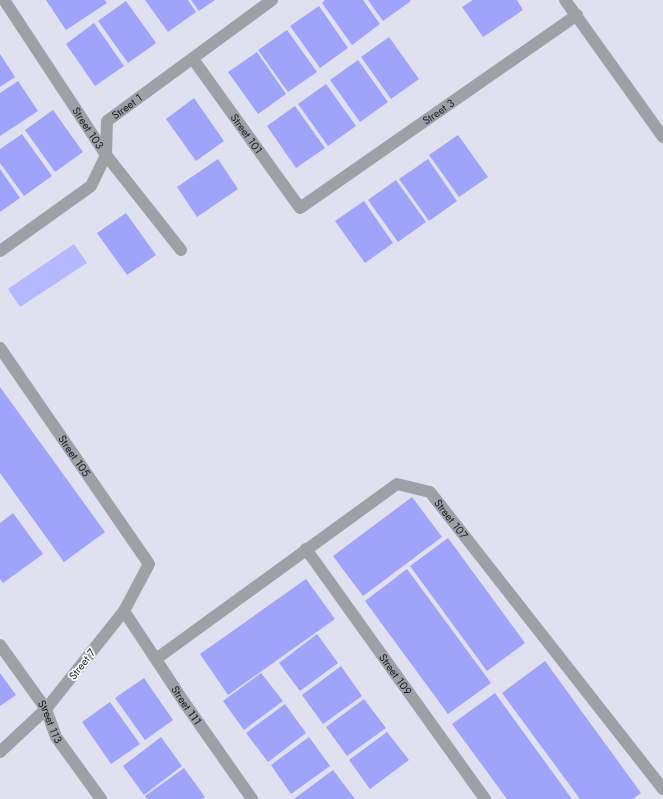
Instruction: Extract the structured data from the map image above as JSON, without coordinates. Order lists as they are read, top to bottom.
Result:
{
  "streets": {
    "street": [
      "Street 1",
      "Street 3",
      "Street 103",
      "Street 101",
      "Street 105",
      "Street 107",
      "Street 7",
      "Street 109",
      "Street 111",
      "Street 113"
    ]
  },
  "crossings": [
    ["Street 1", "Street 103"],
    ["Street 1", "Street 101"],
    ["Street 3", "Street 101"],
    ["Street 105", "Street 7"],
    ["Street 107", "Street 109"],
    ["Street 107", "Street 111"],
    ["Street 7", "Street 111"],
    ["Street 7", "Street 113"]
  ]
}
